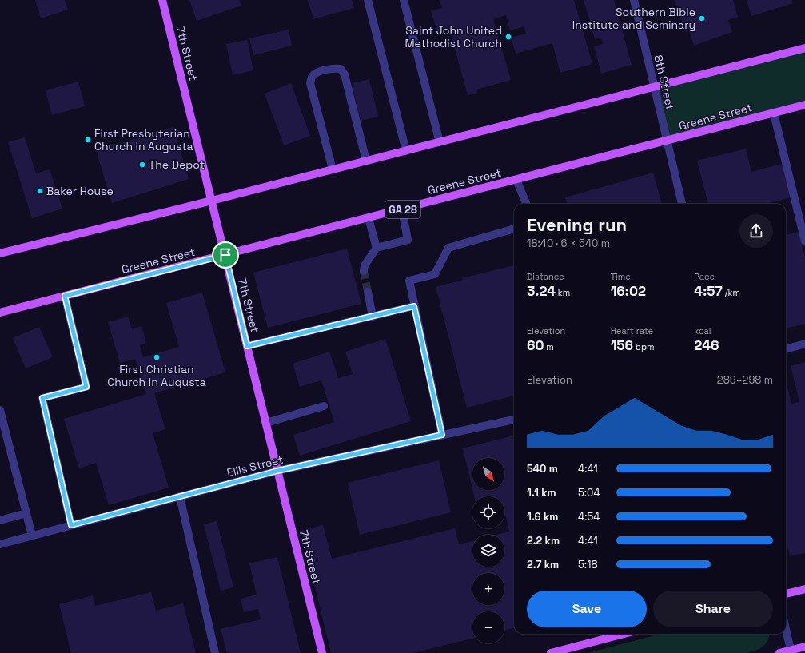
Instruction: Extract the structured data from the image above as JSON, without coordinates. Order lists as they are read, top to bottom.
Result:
{
  "streets": {
    "main road": ["7th Street", "Greene Street", "GA 28"],
    "street": ["8th Street", "Ellis Street"]
  },
  "crossings": [
    ["7th Street", "Greene Street"],
    ["7th Street", "Ellis Street"],
    ["8th Street", "Greene Street"]
  ],
  "places": [
    "Southern Bible Institute and Seminary",
    "Saint John United Methodist Church",
    "First Presbyterian Church in Augusta",
    "The Depot",
    "Baker House",
    "First Christian Church in Augusta"
  ],
  "north": "bottom right",
  "page": {
    "heading": ["Evening run", "18:40 · 6 × 540 m"],
    "stats": [
      ["Distance", "3.24 km"],
      ["Time", "16:02"],
      ["Pace", "4:57 /km"],
      ["Elevation", "60 m"],
      ["Heart rate", "156 bpm"],
      ["kcal", "246"]
    ],
    "chart": ["Elevation", "289–298 m"],
    "list": [
      {
        "name": "540 m",
        "note": "4:41"
      },
      {
        "name": "1.1 km",
        "note": "5:04"
      },
      {
        "name": "1.6 km",
        "note": "4:54"
      },
      {
        "name": "2.2 km",
        "note": "4:41"
      },
      {
        "name": "2.7 km",
        "note": "5:18"
      }
    ],
    "map_buttons": ["+", "−"],
    "buttons": ["Save", "Share"]
  }
}
